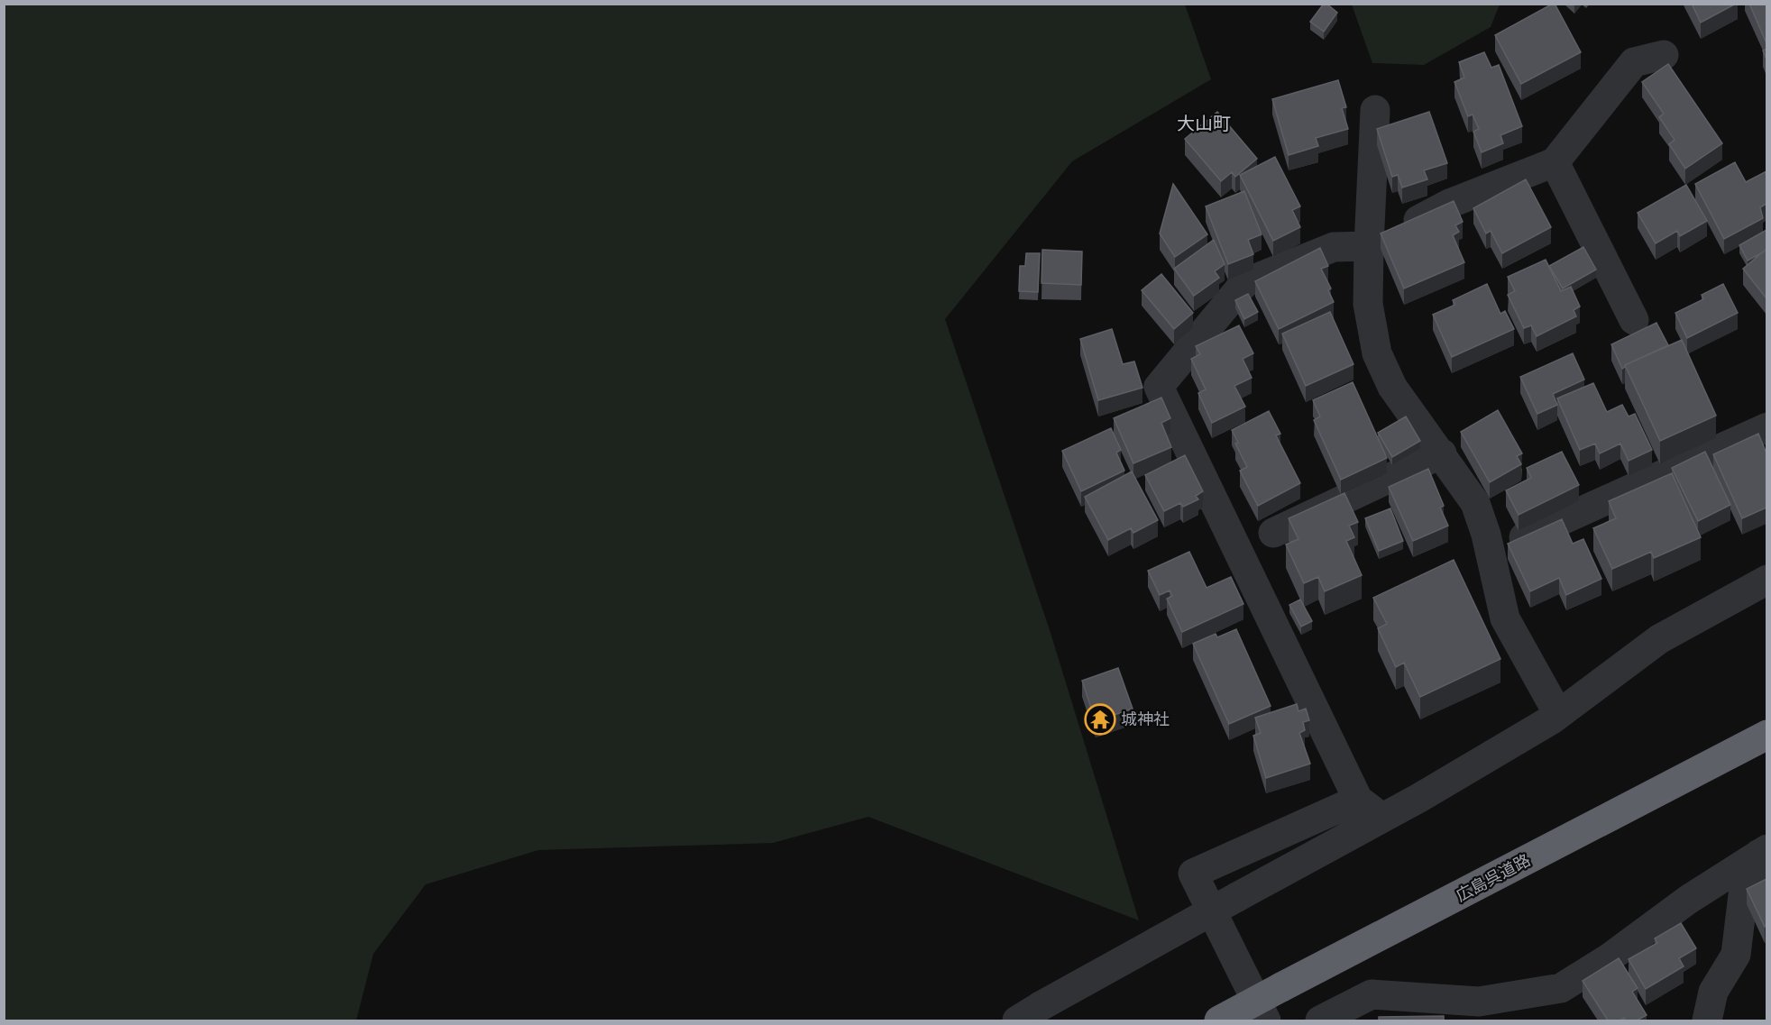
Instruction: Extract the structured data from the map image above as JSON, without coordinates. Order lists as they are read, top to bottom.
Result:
{
  "streets": {
    "highway": ["広島呉道路"]
  },
  "districts": ["大山町"],
  "places": {
    "temple": ["城神社"]
  }
}
